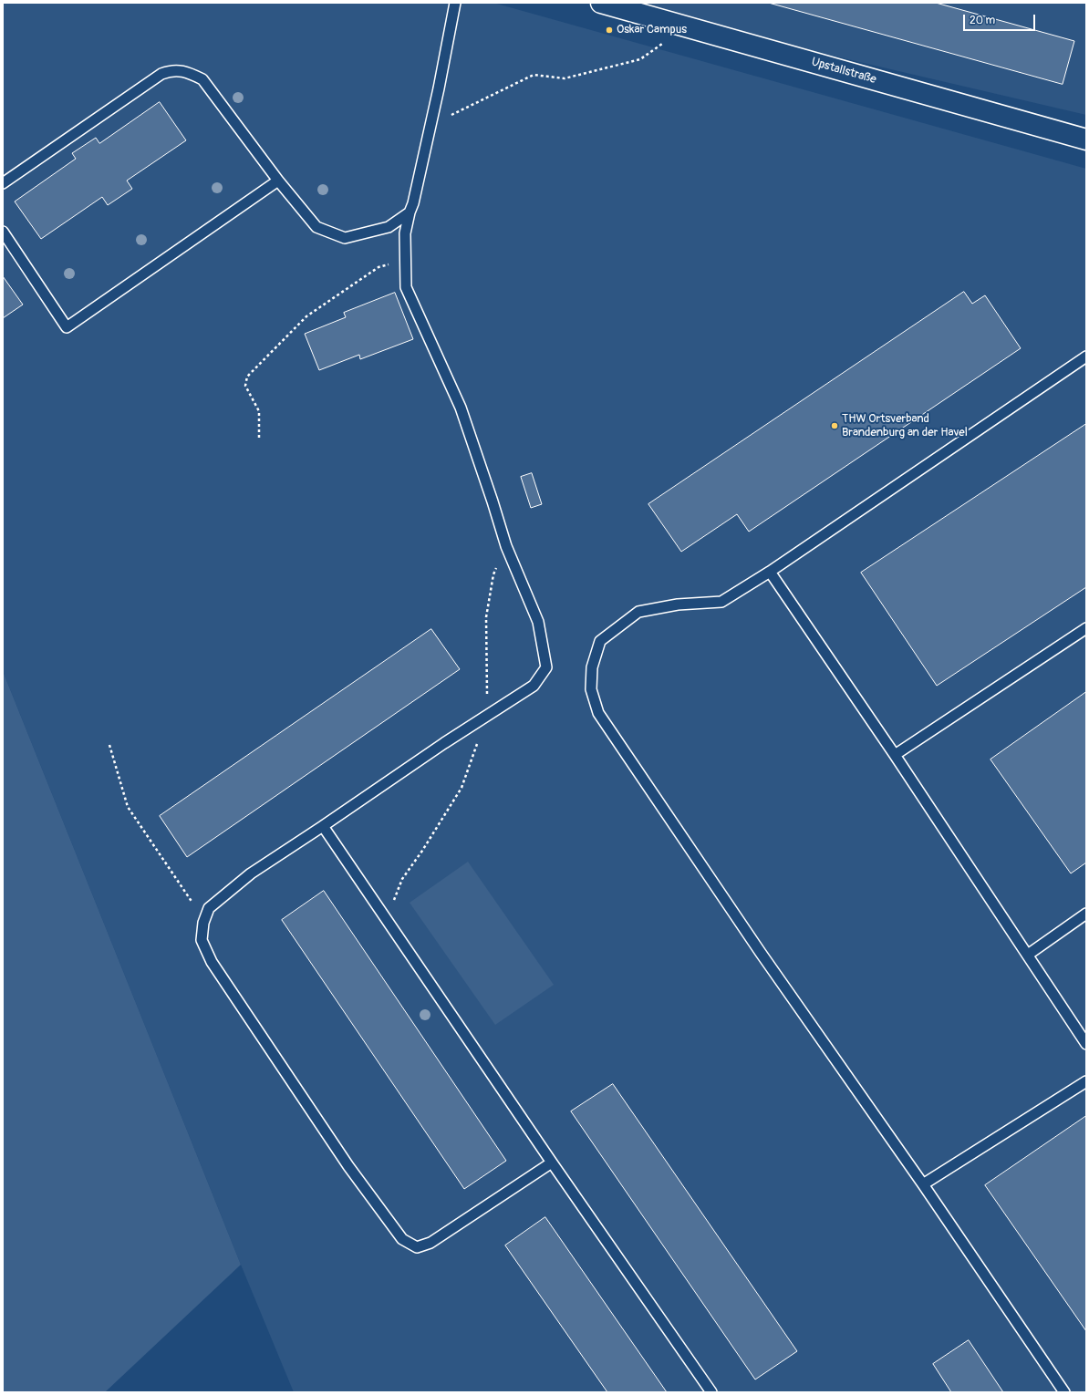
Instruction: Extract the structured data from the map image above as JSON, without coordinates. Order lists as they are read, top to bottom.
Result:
{
  "streets": {
    "street": ["Upstallstraße"]
  },
  "places": ["Oskar Campus", "THW Ortsverband Brandenburg an der Havel"],
  "scale_bar": "20 m"
}
